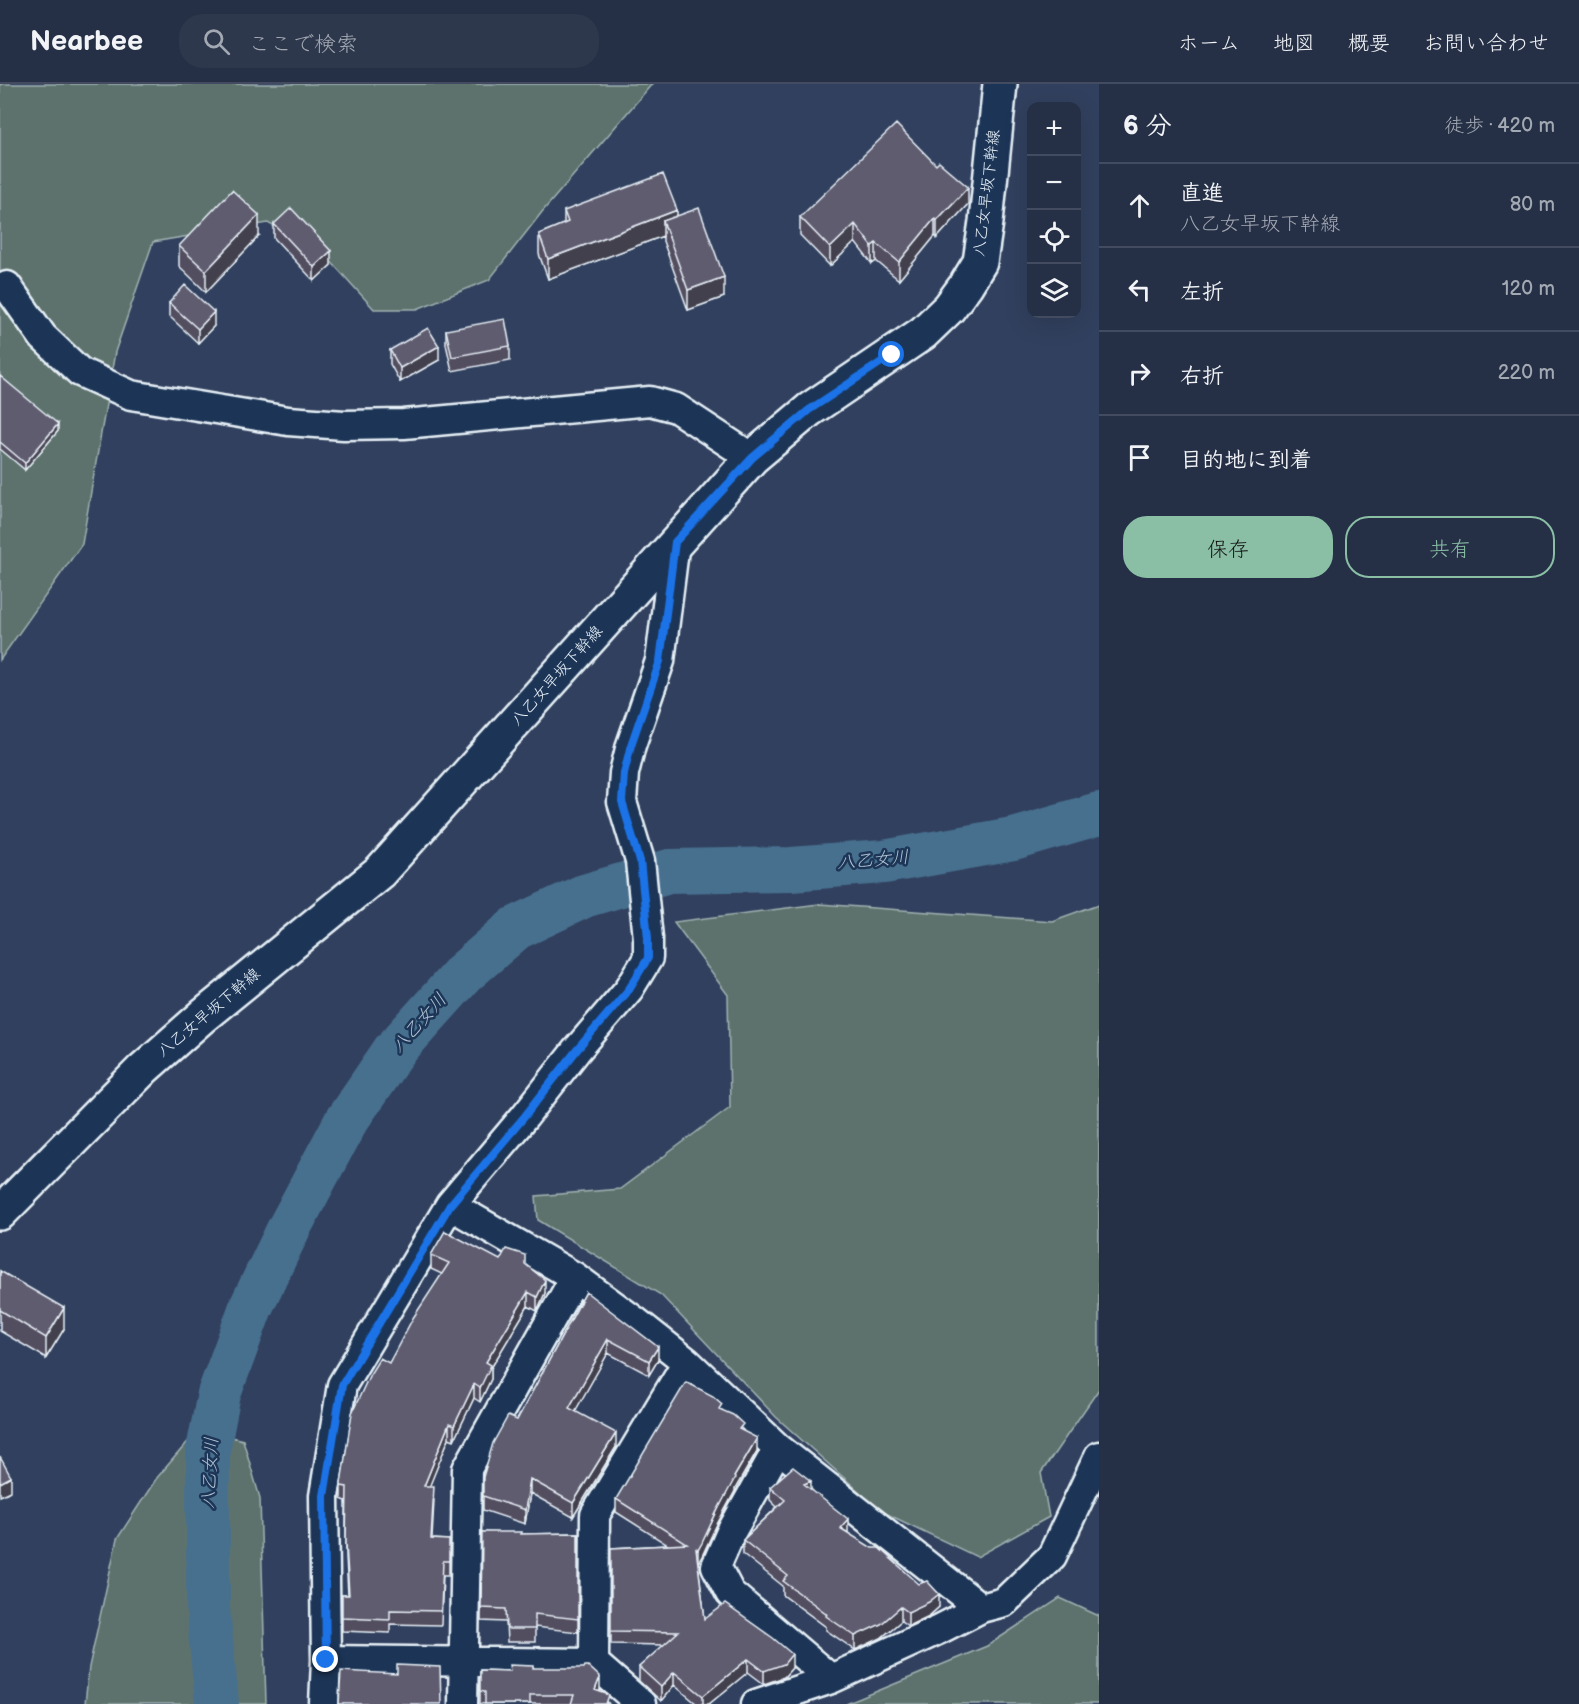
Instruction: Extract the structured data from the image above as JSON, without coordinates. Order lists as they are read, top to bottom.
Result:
{
  "streets": {
    "street": ["八乙女早坂下幹線"]
  },
  "water": ["八乙女川"],
  "page": {
    "header": "Nearbee",
    "search": "ここで検索",
    "nav": [
      "ホーム",
      "地図",
      "概要",
      "お問い合わせ"
    ],
    "heading": ["6 分", "徒歩 · 420 m"],
    "map_buttons": ["+", "−"],
    "list": [
      ["直進", "八乙女早坂下幹線", "80 m"],
      ["左折", "120 m"],
      ["右折", "220 m"],
      "目的地に到着"
    ],
    "buttons": ["保存", "共有"]
  }
}
